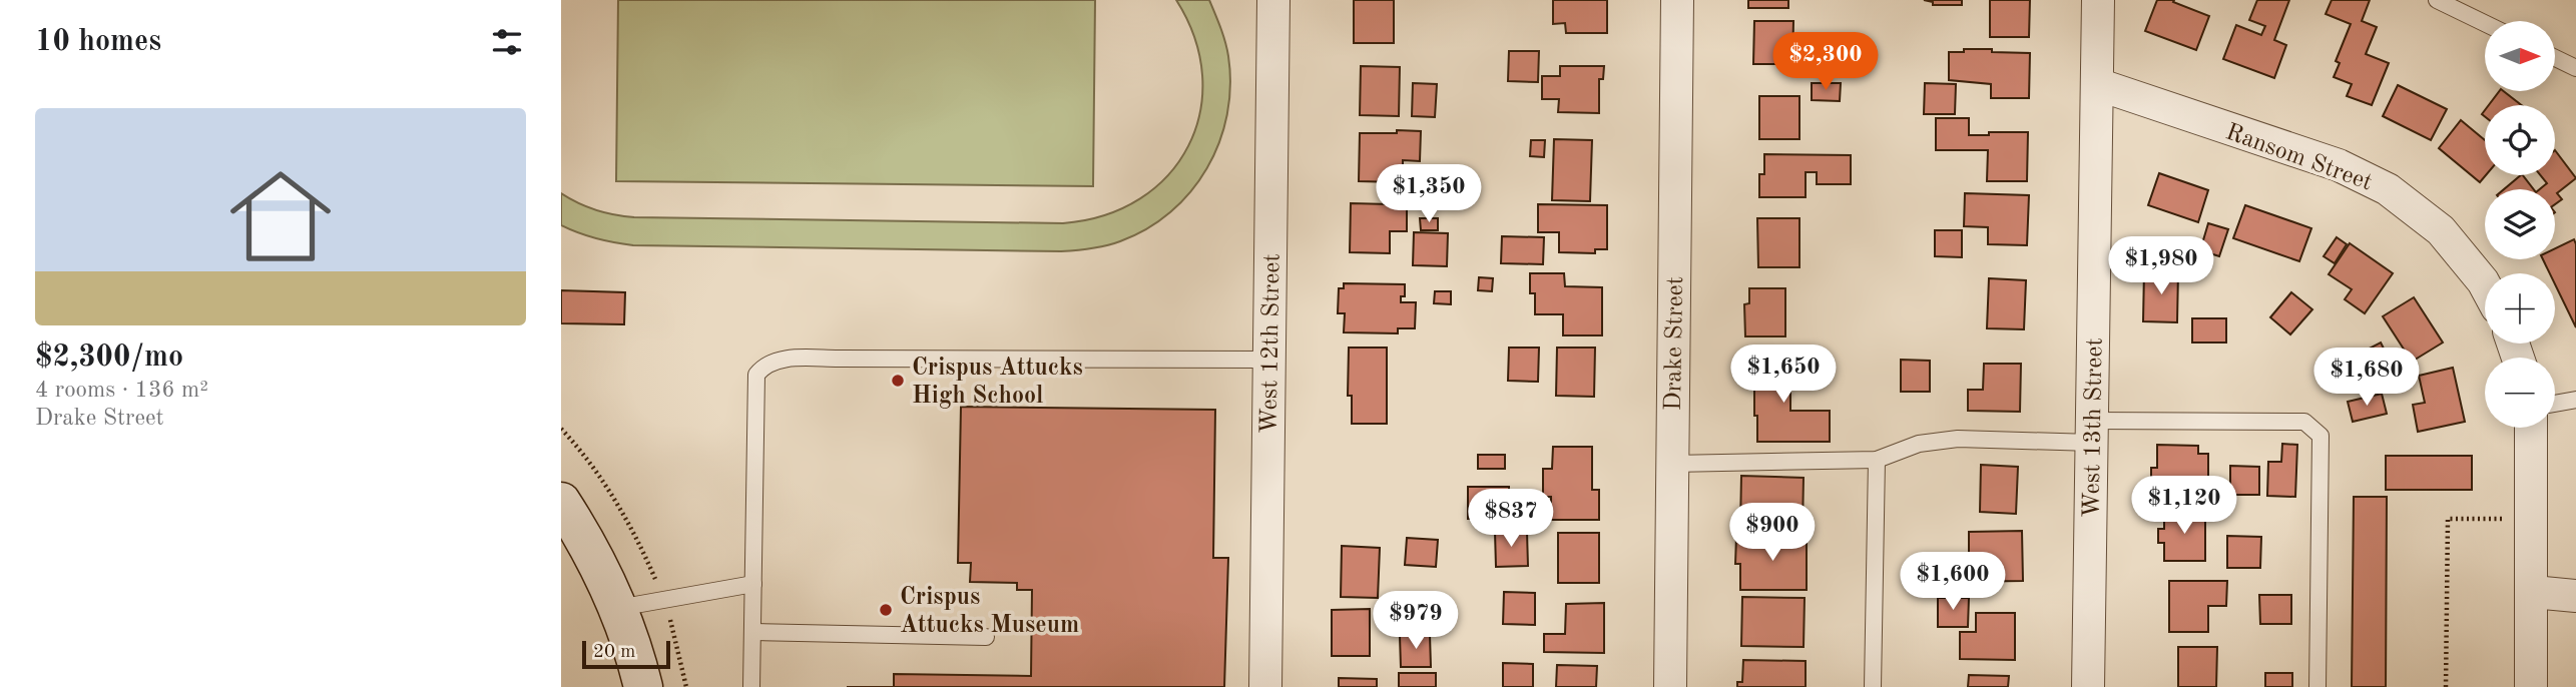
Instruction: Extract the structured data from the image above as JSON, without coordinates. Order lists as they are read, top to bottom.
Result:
{
  "streets": {
    "street": [
      "Ransom Street",
      "West 12th Street",
      "Drake Street",
      "West 13th Street"
    ]
  },
  "crossings": [
    ["Ransom Street", "West 13th Street"]
  ],
  "places": ["Crispus Attucks High School", "Crispus Attucks Museum"],
  "scale_bar": "20 m",
  "north": "right",
  "page": {
    "heading": "10 homes",
    "map_buttons": ["+", "−"],
    "price": [
      "$2,300",
      "$1,350",
      "$1,980",
      "$1,650",
      "$1,680",
      "$1,120",
      "$837",
      "$900",
      "$1,600",
      "$979"
    ],
    "list": [
      {
        "name": "$2,300/mo",
        "note": "4 rooms · 136 m² · Drake Street"
      }
    ],
    "scale": "20 m"
  }
}
